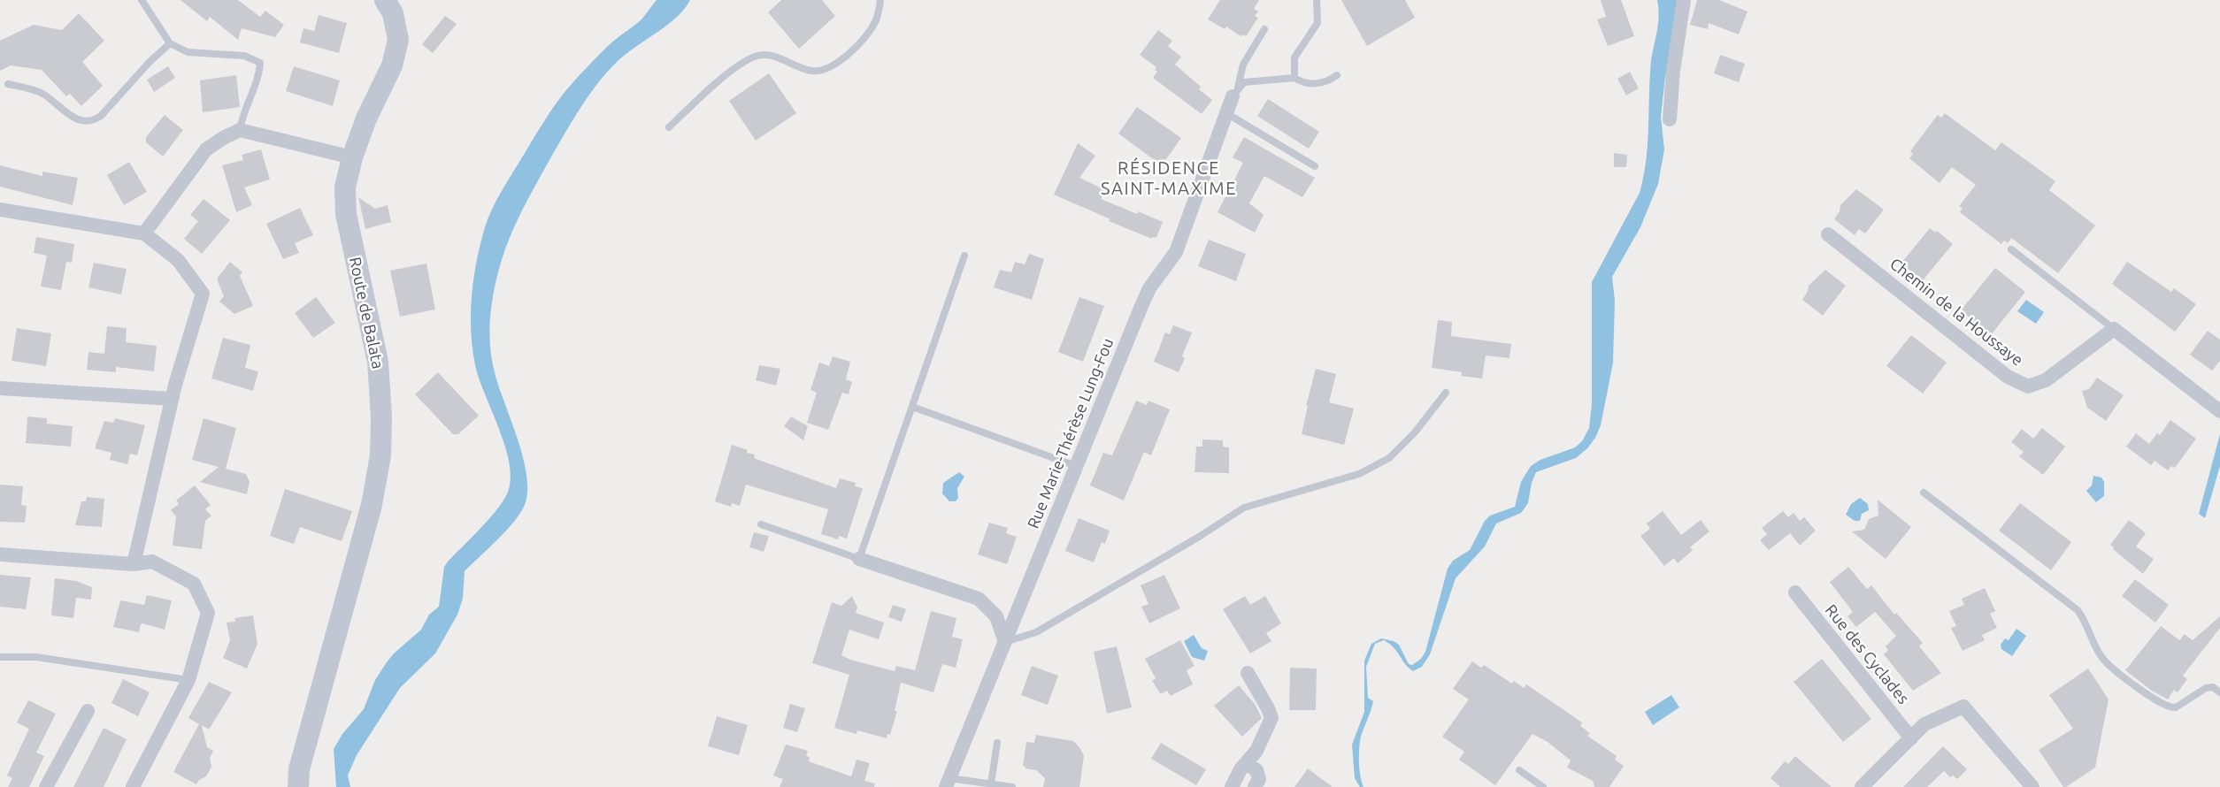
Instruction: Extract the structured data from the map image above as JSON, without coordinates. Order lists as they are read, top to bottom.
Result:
{
  "streets": {
    "main road": ["Route de Balata"],
    "street": ["Chemin de la Houssaye", "Rue Marie-Thérèse Lung-Fou", "Rue des Cyclades"]
  },
  "districts": ["RÉSIDENCE SAINT-MAXIME"]
}
